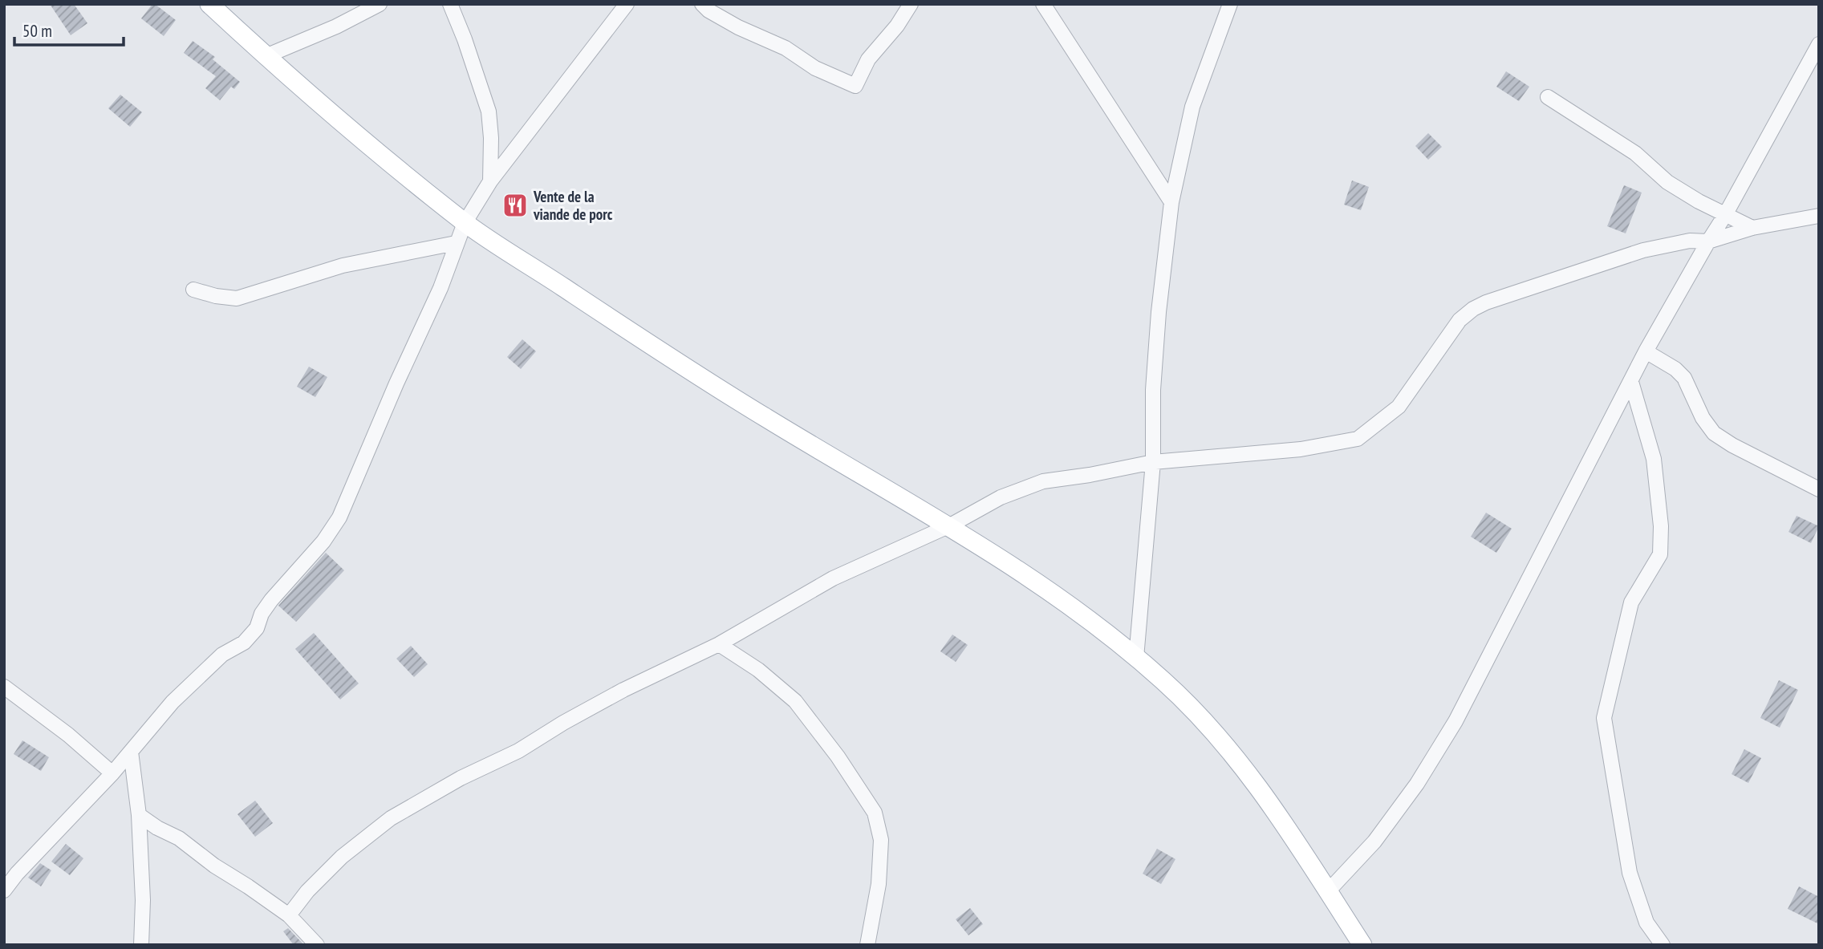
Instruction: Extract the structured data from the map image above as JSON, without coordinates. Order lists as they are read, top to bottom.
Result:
{
  "places": {
    "restaurant": ["Vente de la viande de porc"]
  },
  "scale_bar": "50 m"
}
